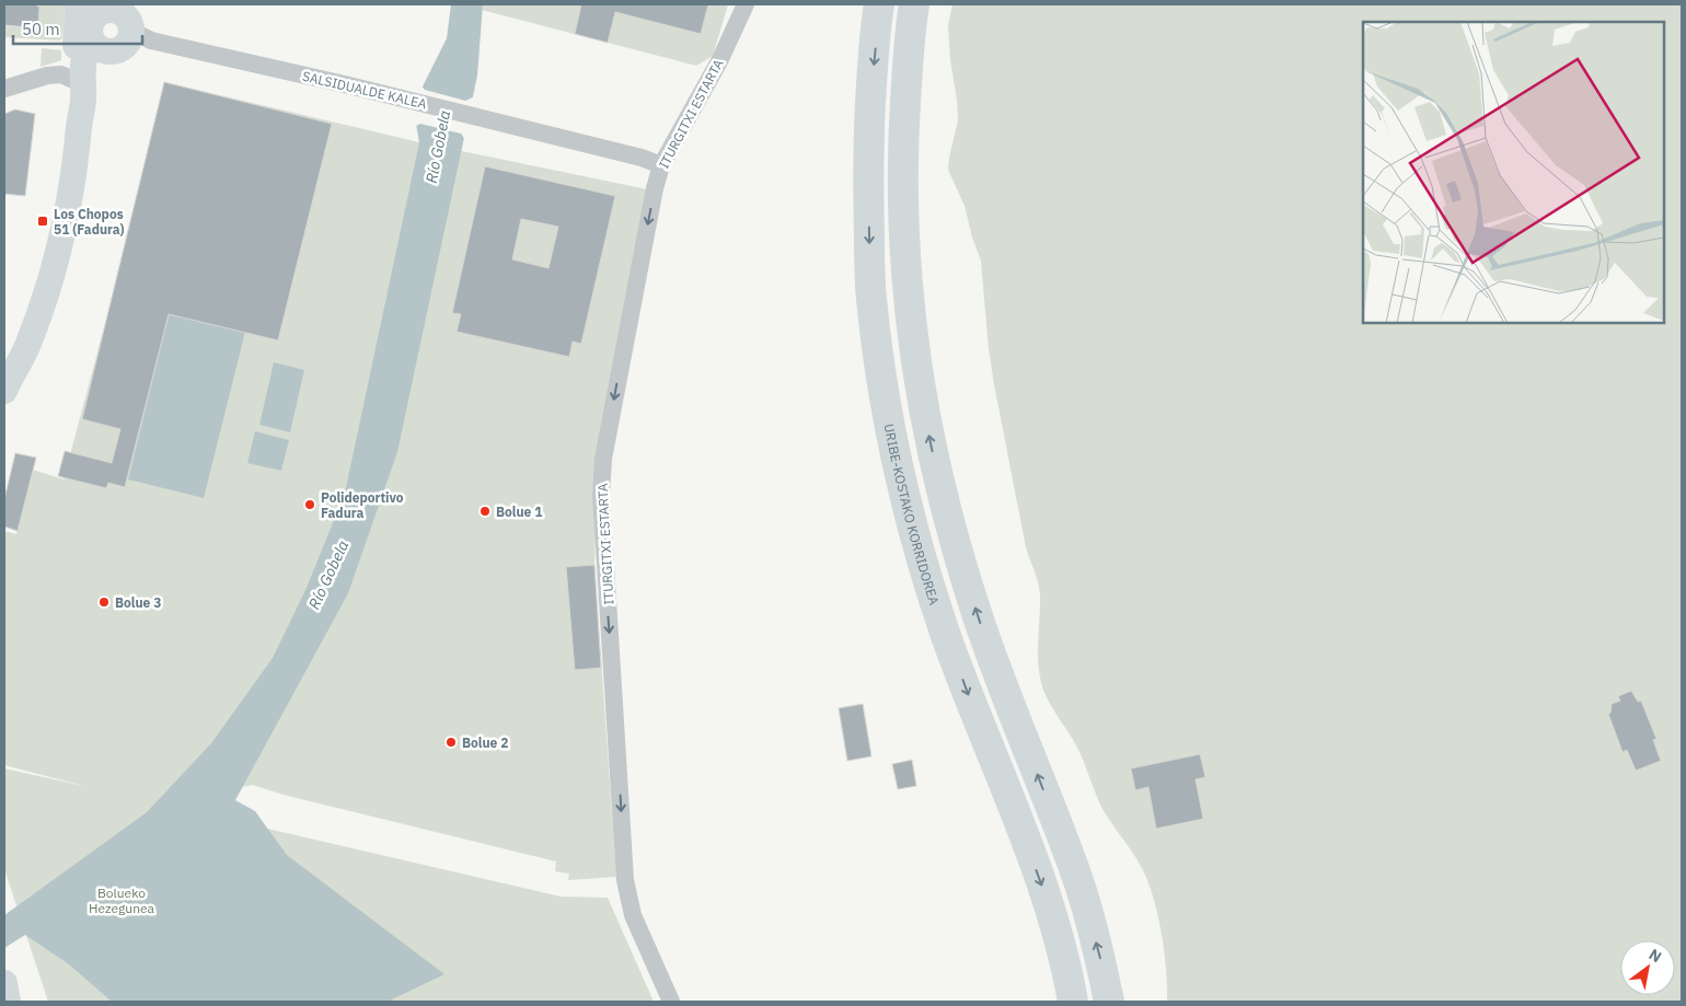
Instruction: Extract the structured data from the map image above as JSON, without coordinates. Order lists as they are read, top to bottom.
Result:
{
  "streets": {
    "highway": ["URIBE-KOSTAKO KORRIDOREA"],
    "street": ["SALSIDUALDE KALEA", "ITURGITXI ESTARTA"]
  },
  "crossings": [
    ["SALSIDUALDE KALEA", "ITURGITXI ESTARTA"]
  ],
  "one_way": ["ITURGITXI ESTARTA"],
  "water": ["Río Gobela"],
  "parks": ["Bolueko Hezegunea"],
  "places": {
    "transit": ["Los Chopos 51 (Fadura)"],
    "other": [
      "Polideportivo Fadura",
      "Bolue 1",
      "Bolue 3",
      "Bolue 2"
    ]
  },
  "scale_bar": "50 m",
  "north": "top right"
}
